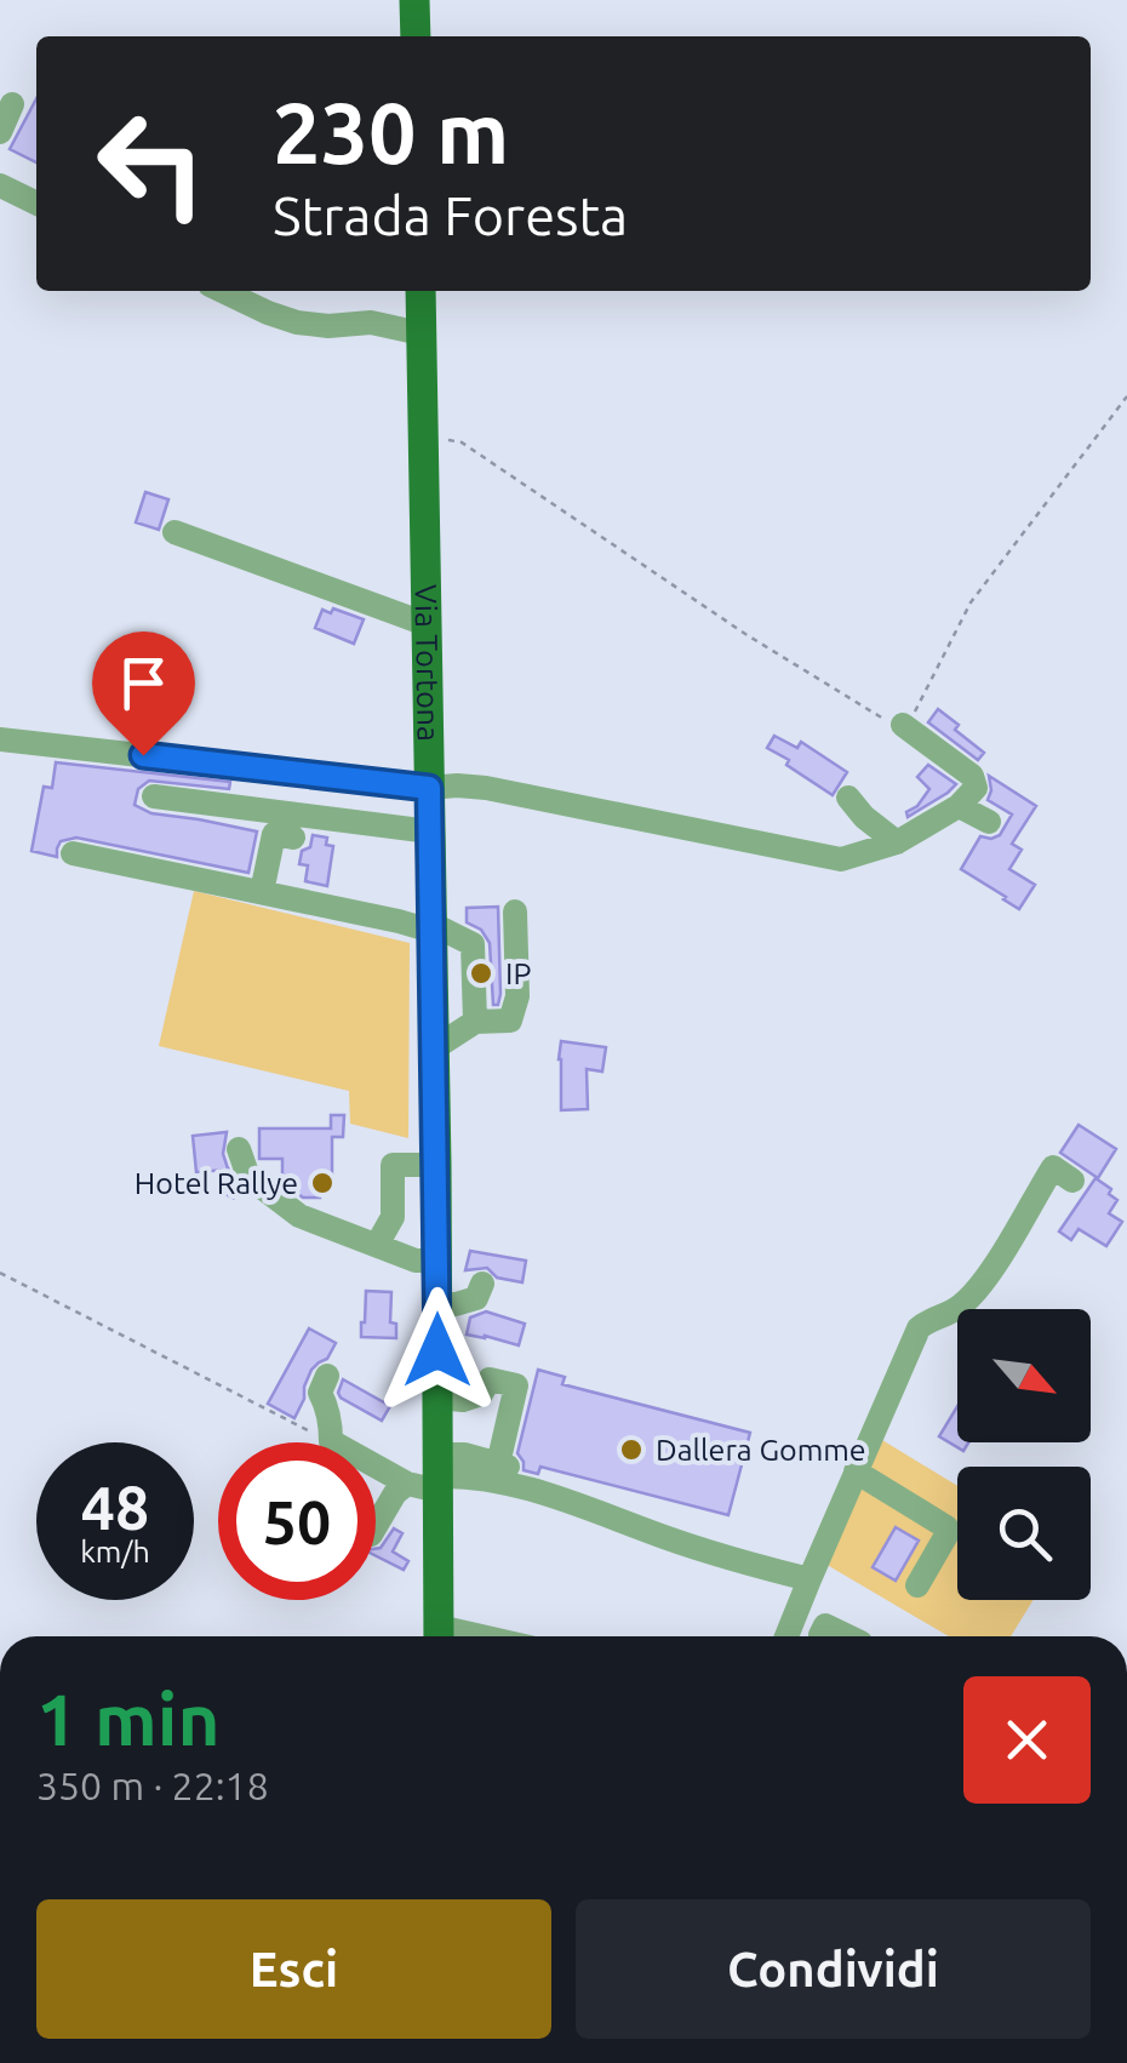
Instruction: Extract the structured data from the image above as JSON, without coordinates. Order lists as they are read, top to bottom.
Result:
{
  "streets": {
    "main road": ["Via Tortona"]
  },
  "places": ["IP", "Hotel Rallye", "Dallera Gomme"],
  "north": "bottom right",
  "page": {
    "turn": ["230 m", "Strada Foresta"],
    "speed": "48 km/h",
    "limit": "50",
    "heading": ["1 min", "350 m · 22:18"],
    "buttons": ["Esci", "Condividi"]
  }
}
